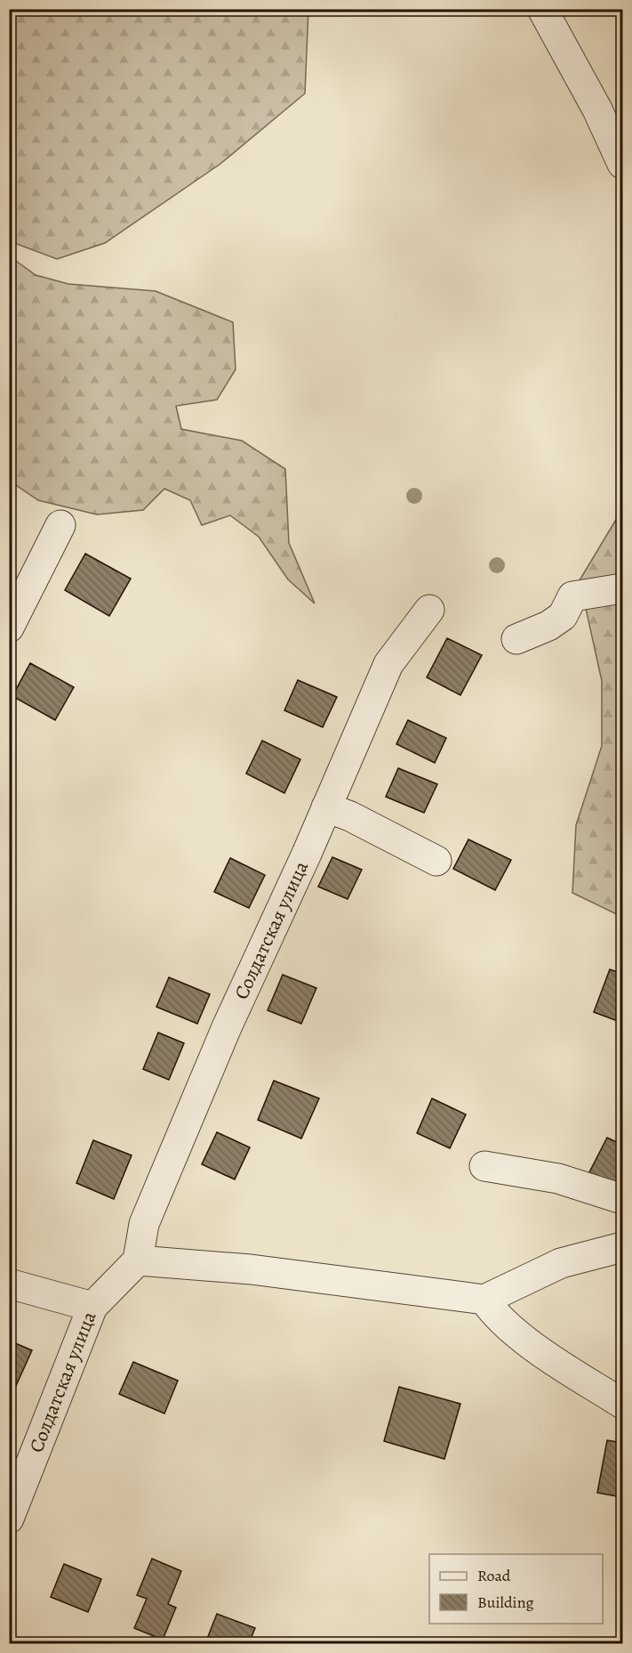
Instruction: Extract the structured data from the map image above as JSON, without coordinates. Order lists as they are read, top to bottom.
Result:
{
  "streets": {
    "street": ["Солдатская улица"]
  },
  "legend": ["Road", "Building"]
}
